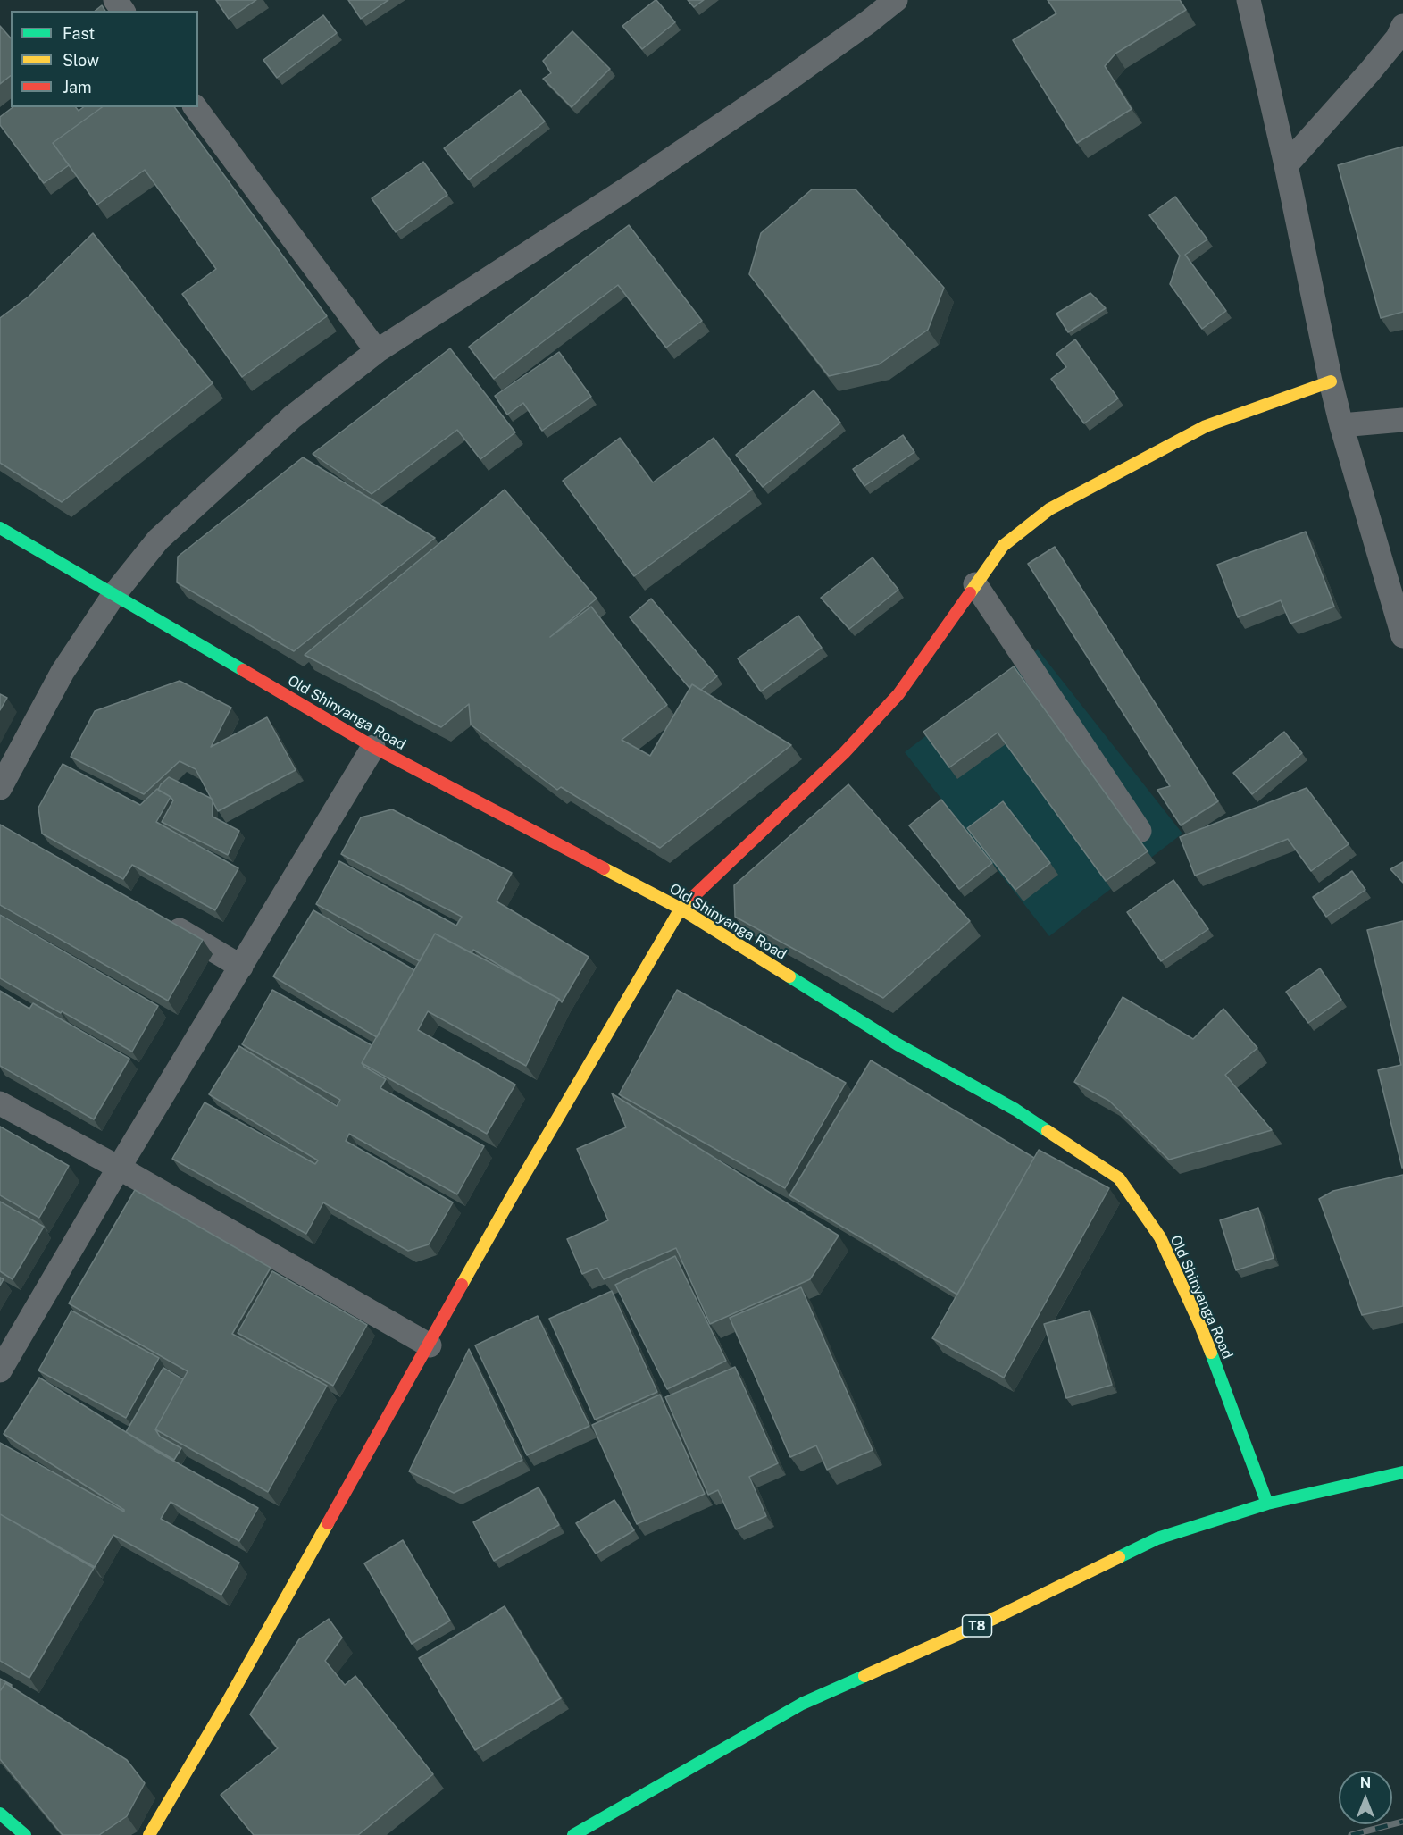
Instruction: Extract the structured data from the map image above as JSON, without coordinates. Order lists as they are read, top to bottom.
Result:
{
  "streets": {
    "main road": ["Old Shinyanga Road", "T8"]
  },
  "crossings": [
    ["Old Shinyanga Road", "T8"]
  ],
  "legend": ["Fast", "Slow", "Jam"],
  "north": "top"
}
